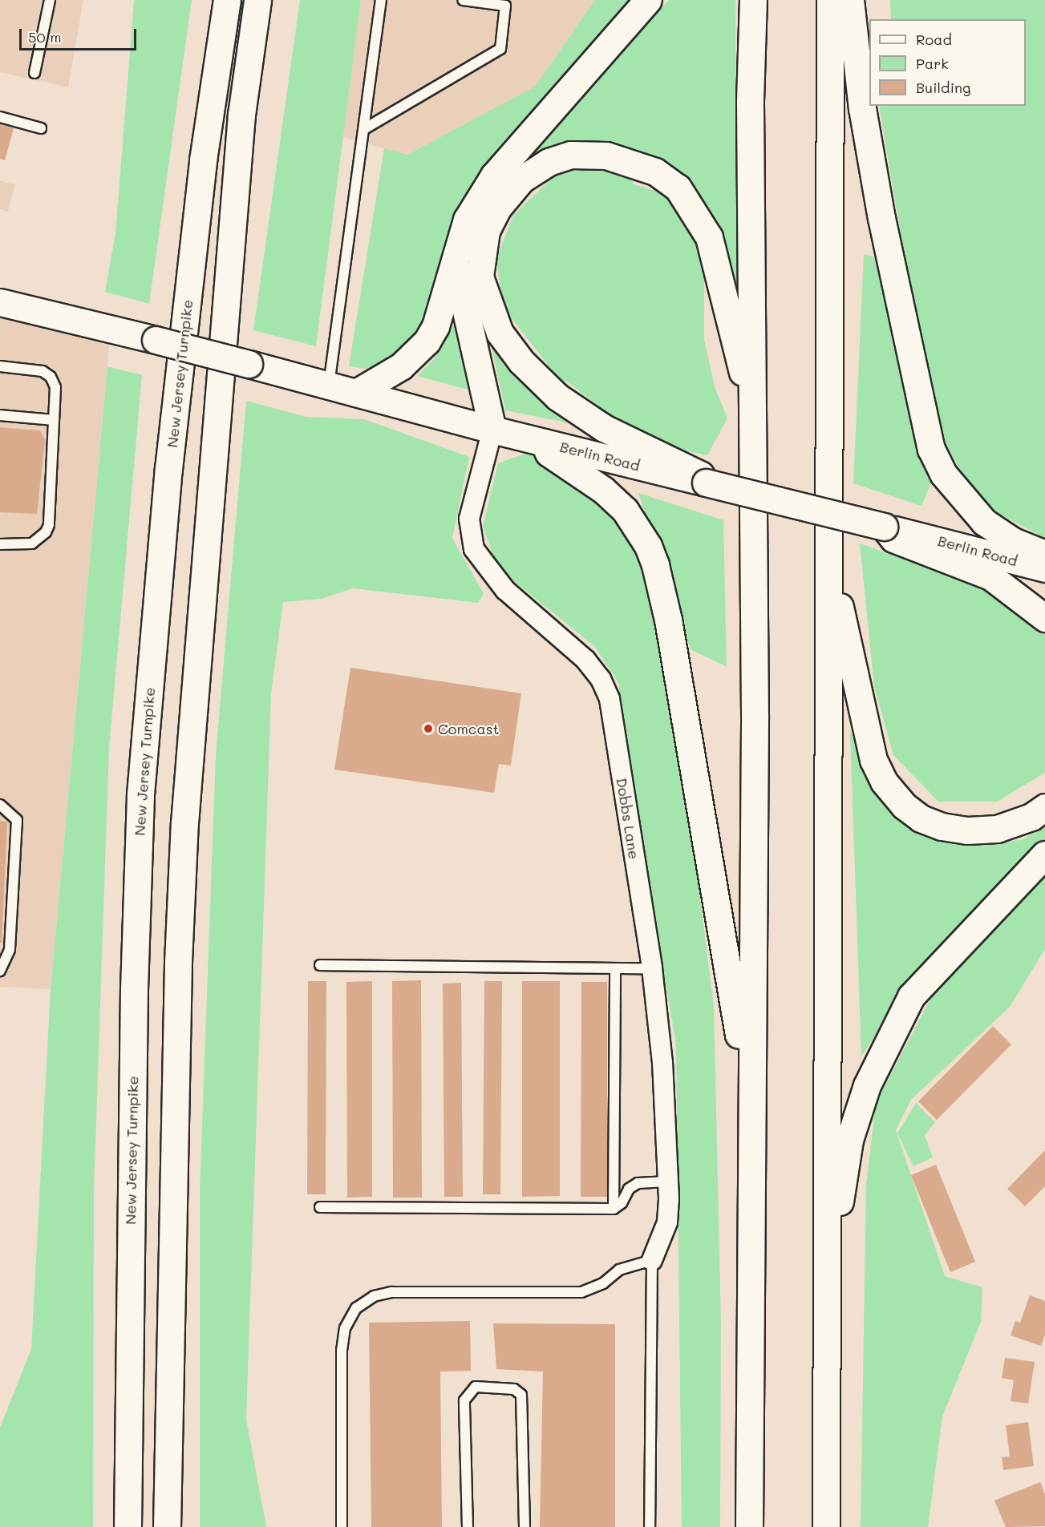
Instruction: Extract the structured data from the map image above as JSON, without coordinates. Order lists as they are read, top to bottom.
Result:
{
  "streets": {
    "main road": ["New Jersey Turnpike", "Berlin Road"],
    "street": ["Dobbs Lane"]
  },
  "crossings": [
    ["Berlin Road", "Dobbs Lane"]
  ],
  "places": ["Comcast"],
  "legend": ["Road", "Park", "Building"],
  "scale_bar": "50 m"
}
